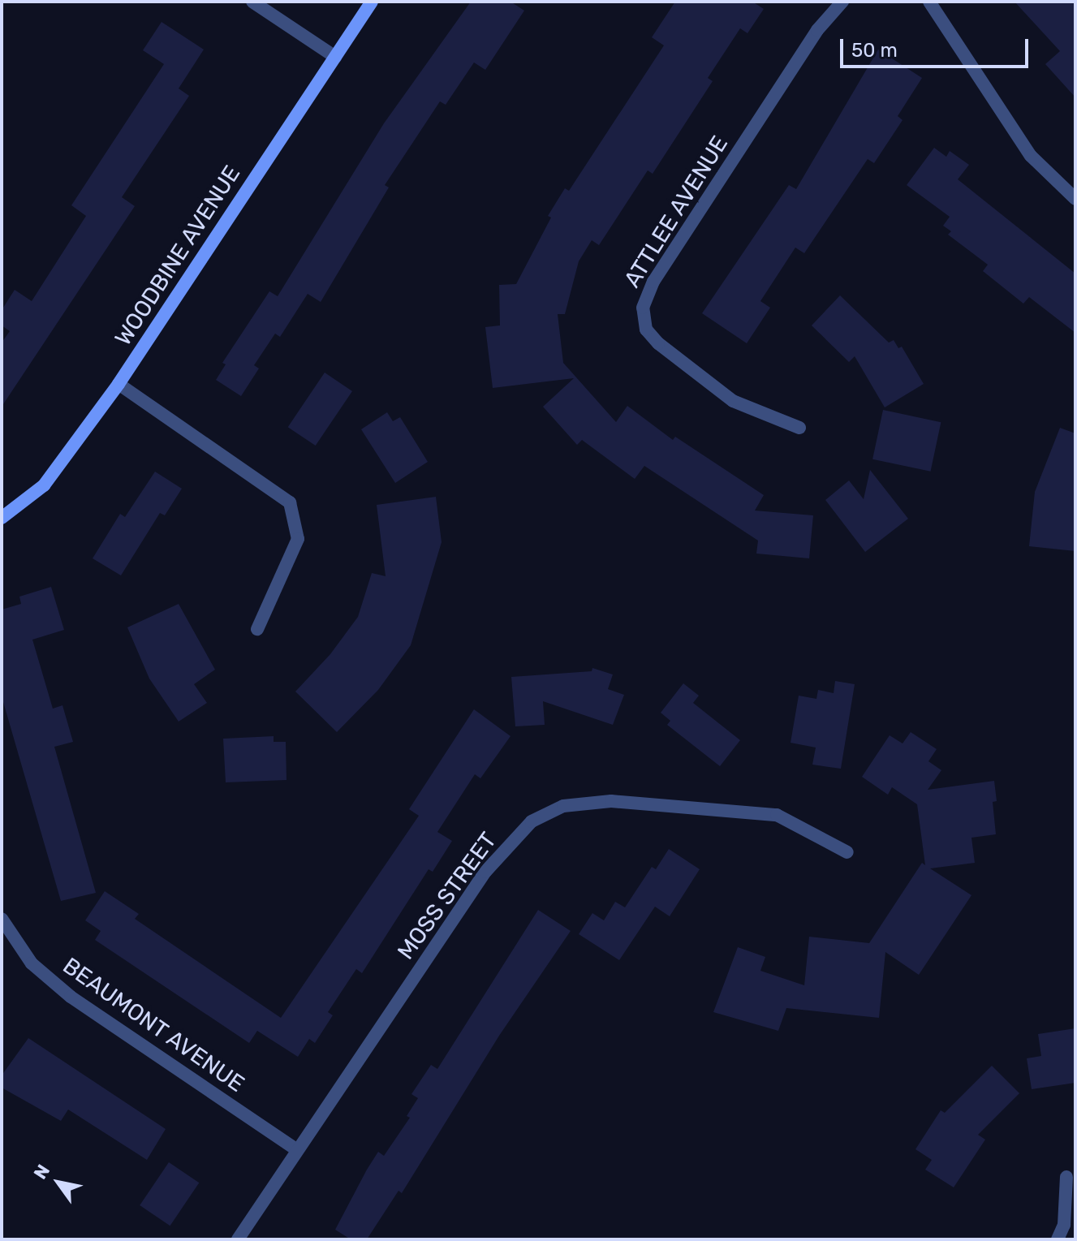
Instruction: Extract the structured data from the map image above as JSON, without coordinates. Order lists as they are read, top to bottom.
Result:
{
  "streets": {
    "street": [
      "ATTLEE AVENUE",
      "WOODBINE AVENUE",
      "MOSS STREET",
      "BEAUMONT AVENUE"
    ]
  },
  "crossings": [
    ["MOSS STREET", "BEAUMONT AVENUE"]
  ],
  "scale_bar": "50 m",
  "north": "top left"
}
